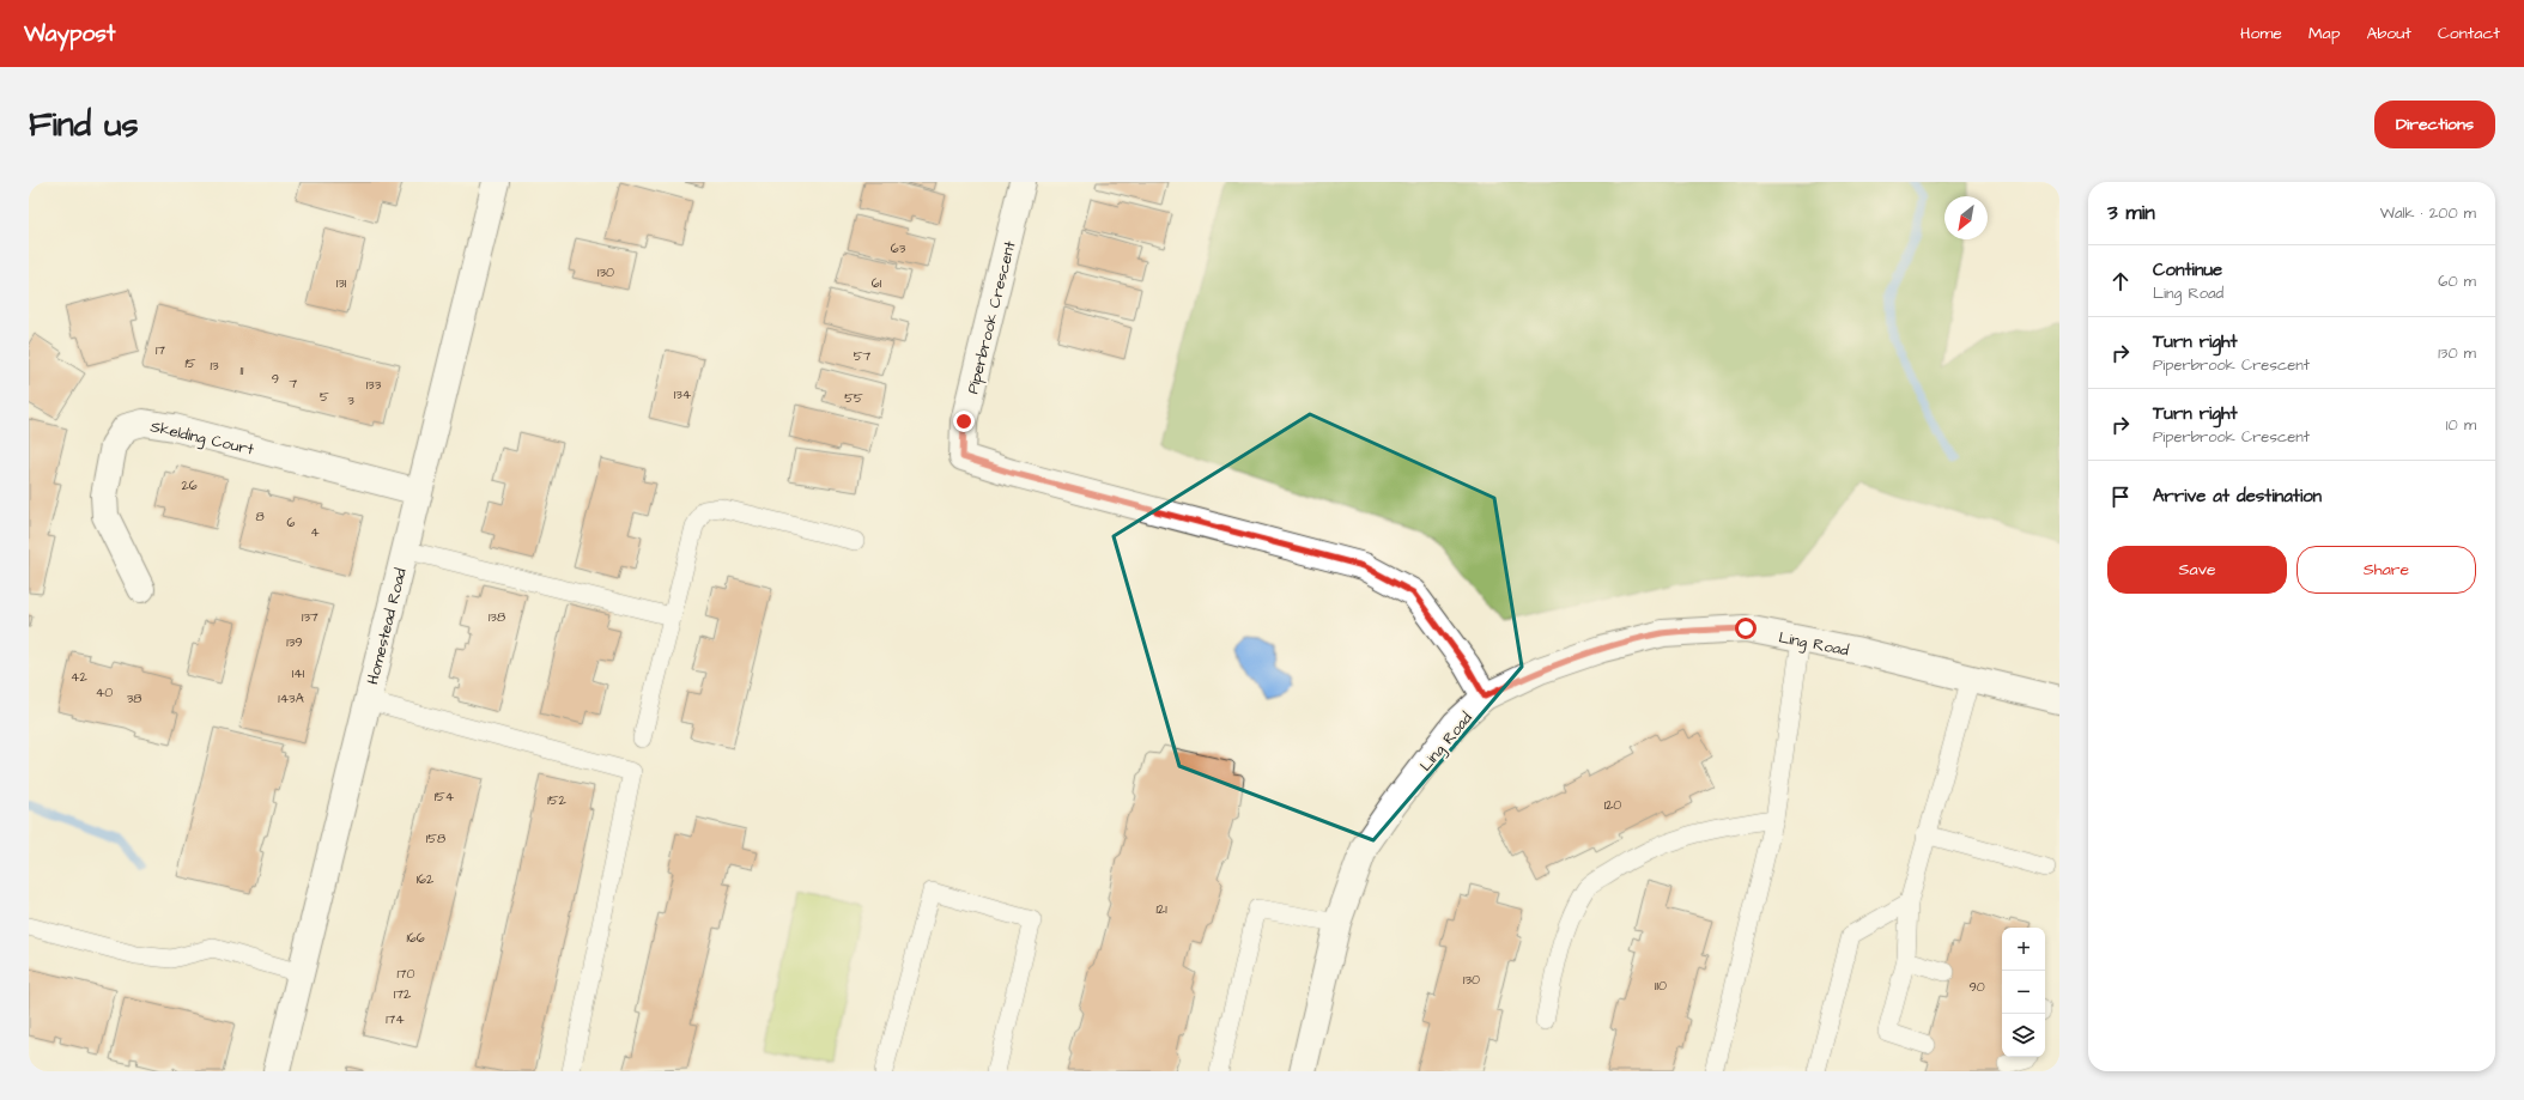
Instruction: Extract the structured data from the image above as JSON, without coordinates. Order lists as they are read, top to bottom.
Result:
{
  "streets": {
    "street": [
      "Piperbrook Crescent",
      "Skelding Court",
      "Homestead Road",
      "Ling Road"
    ]
  },
  "crossings": [
    ["Piperbrook Crescent", "Ling Road"],
    ["Skelding Court", "Homestead Road"]
  ],
  "house_numbers": [
    "63",
    "130",
    "131",
    "61",
    "17",
    "57",
    "15",
    "13",
    "11",
    "9",
    "7",
    "133",
    "134",
    "5",
    "55",
    "3",
    "26",
    "8",
    "6",
    "4",
    "137",
    "138",
    "139",
    "141",
    "42",
    "40",
    "38",
    "143A",
    "154",
    "152",
    "120",
    "158",
    "162",
    "121",
    "166",
    "170",
    "130",
    "110",
    "90",
    "172",
    "174"
  ],
  "north": "bottom left",
  "page": {
    "header": "Waypost",
    "nav": [
      "Home",
      "Map",
      "About",
      "Contact"
    ],
    "buttons": [
      "Directions",
      ["Save", "Share"]
    ],
    "title": "Find us",
    "heading": ["3 min", "Walk · 200 m"],
    "list": [
      ["Continue", "Ling Road", "60 m"],
      ["Turn right", "Piperbrook Crescent", "130 m"],
      ["Turn right", "Piperbrook Crescent", "10 m"],
      "Arrive at destination"
    ],
    "map_buttons": ["+", "−"]
  }
}
